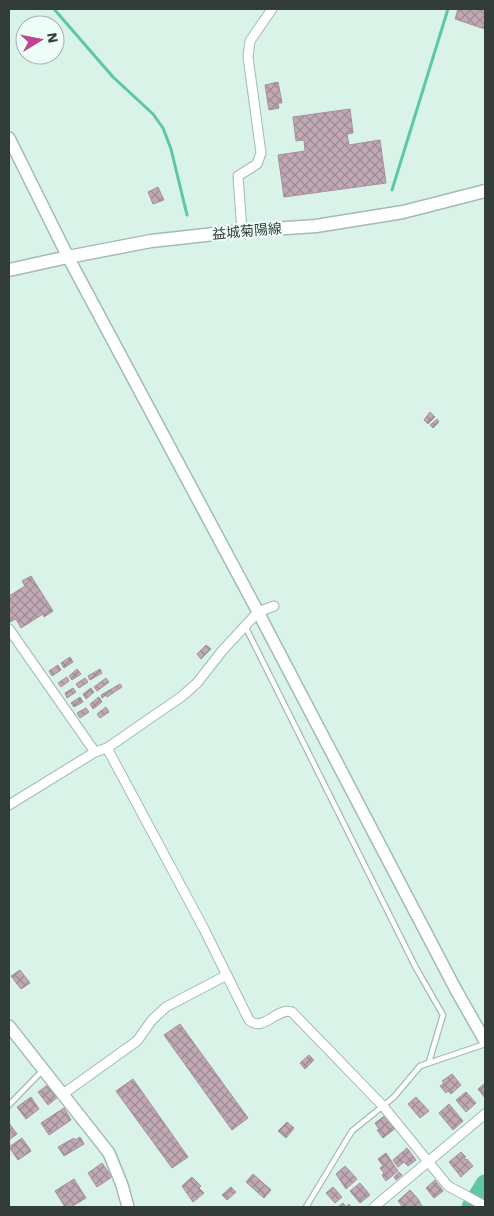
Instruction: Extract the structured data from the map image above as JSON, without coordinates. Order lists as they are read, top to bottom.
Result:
{
  "streets": {
    "main road": ["益城菊陽線"]
  },
  "north": "right"
}
